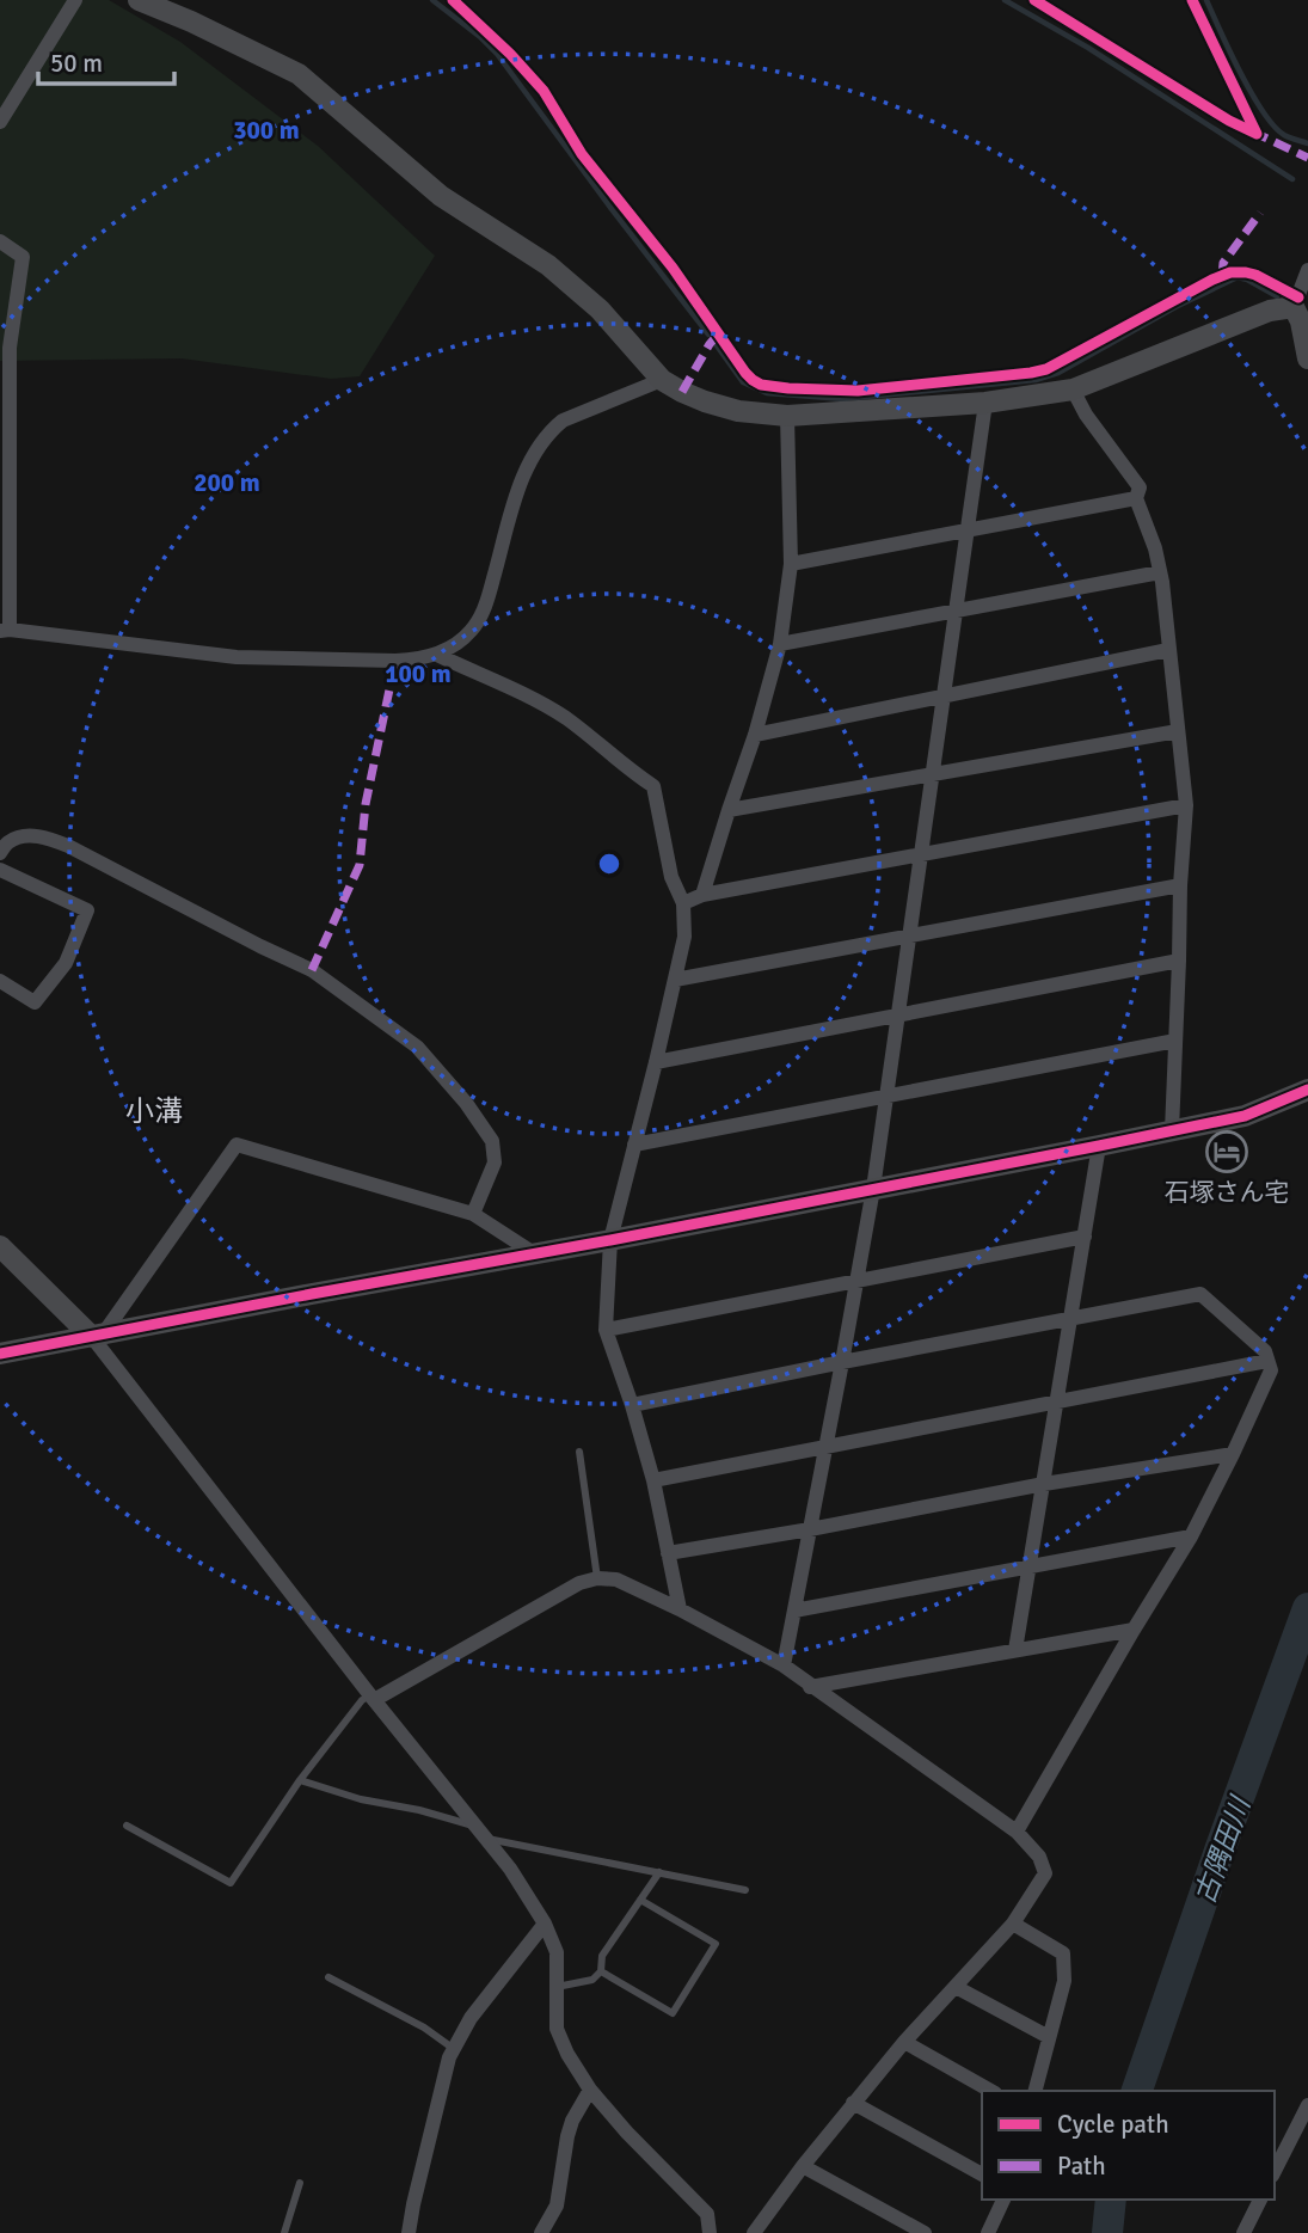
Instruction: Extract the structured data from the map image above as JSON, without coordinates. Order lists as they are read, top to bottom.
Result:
{
  "districts": ["小溝"],
  "water": ["古隅田川"],
  "places": {
    "hotel": ["石塚さん宅"]
  },
  "legend": ["Cycle path", "Path"],
  "scale_bar": "50 m",
  "rings": ["300 m", "200 m", "100 m"]
}
